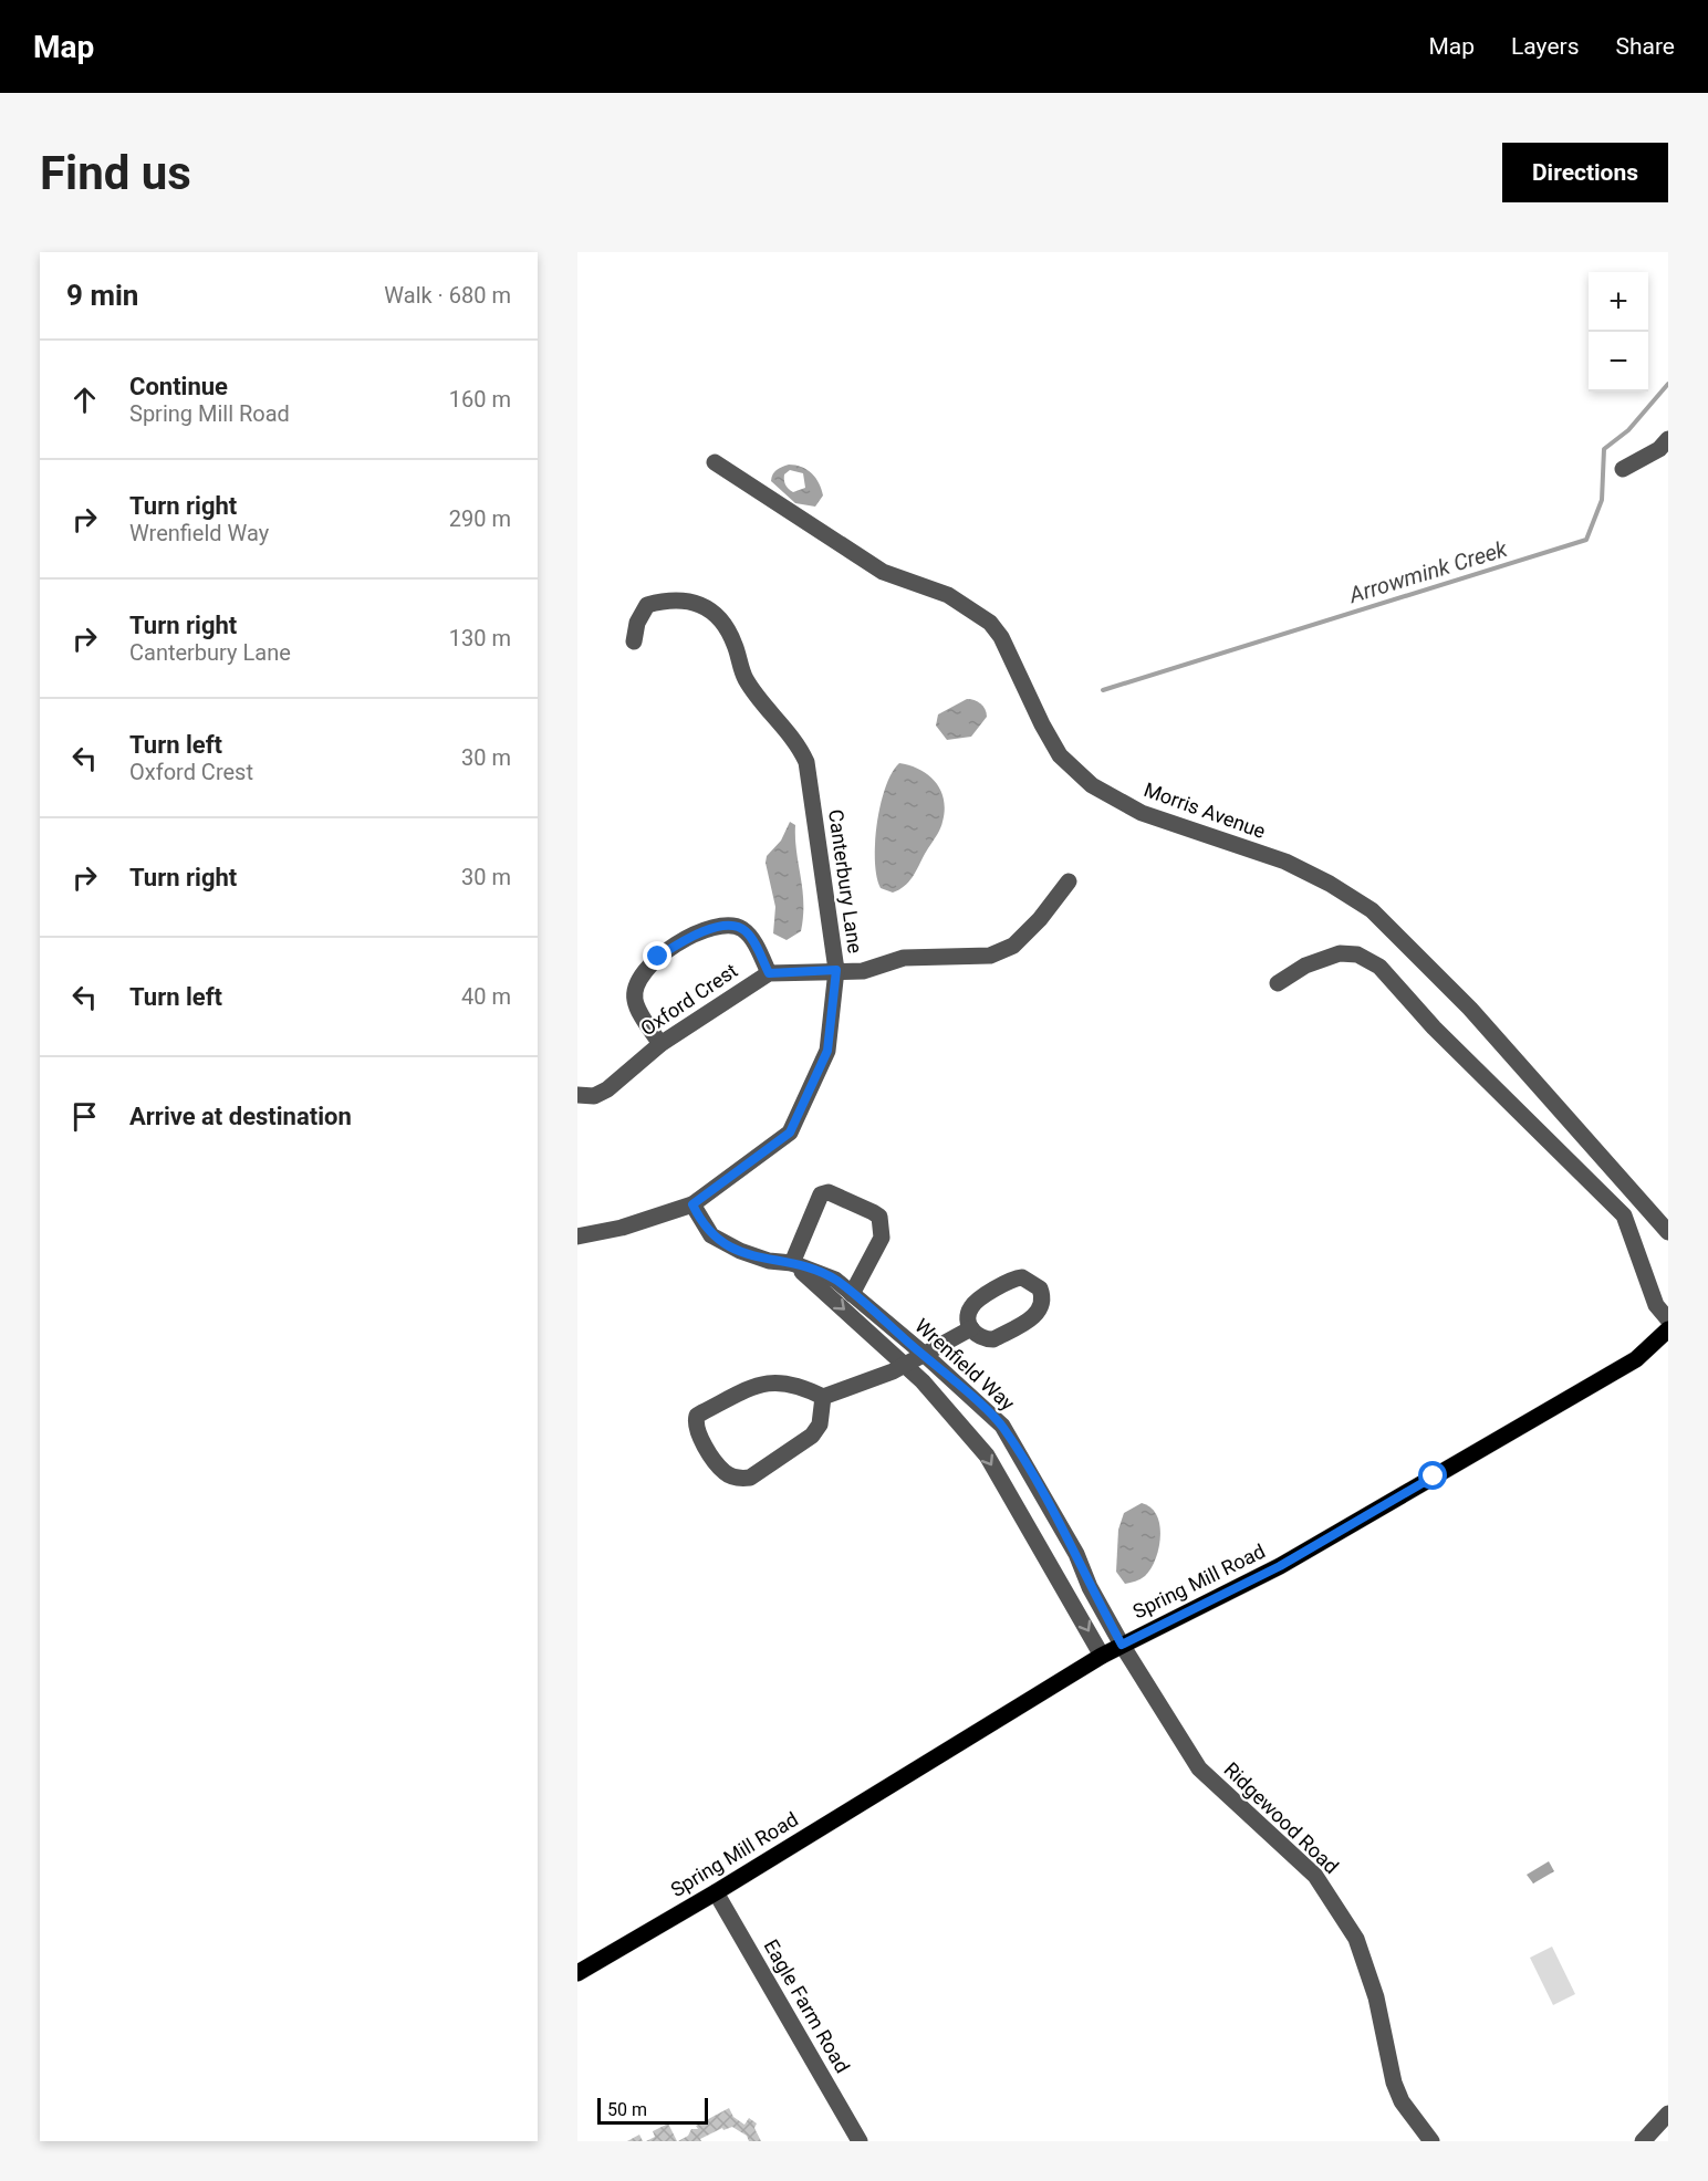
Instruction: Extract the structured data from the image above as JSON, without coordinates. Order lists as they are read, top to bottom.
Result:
{
  "streets": {
    "main road": ["Spring Mill Road"],
    "street": [
      "Morris Avenue",
      "Canterbury Lane",
      "Oxford Crest",
      "Wrenfield Way",
      "Ridgewood Road",
      "Eagle Farm Road"
    ]
  },
  "crossings": [
    ["Canterbury Lane", "Oxford Crest"],
    ["Canterbury Lane", "Wrenfield Way"],
    ["Wrenfield Way", "Spring Mill Road"],
    ["Wrenfield Way", "Ridgewood Road"],
    ["Spring Mill Road", "Ridgewood Road"],
    ["Spring Mill Road", "Eagle Farm Road"]
  ],
  "water": ["Arrowmink Creek"],
  "scale_bar": "50 m",
  "page": {
    "header": "Map",
    "nav": ["Map", "Layers", "Share"],
    "buttons": "Directions",
    "title": "Find us",
    "heading": ["9 min", "Walk · 680 m"],
    "map_buttons": ["+", "−"],
    "list": [
      ["Continue", "Spring Mill Road", "160 m"],
      ["Turn right", "Wrenfield Way", "290 m"],
      ["Turn right", "Canterbury Lane", "130 m"],
      ["Turn left", "Oxford Crest", "30 m"],
      ["Turn right", "30 m"],
      ["Turn left", "40 m"],
      "Arrive at destination"
    ],
    "scale": "50 m"
  }
}
